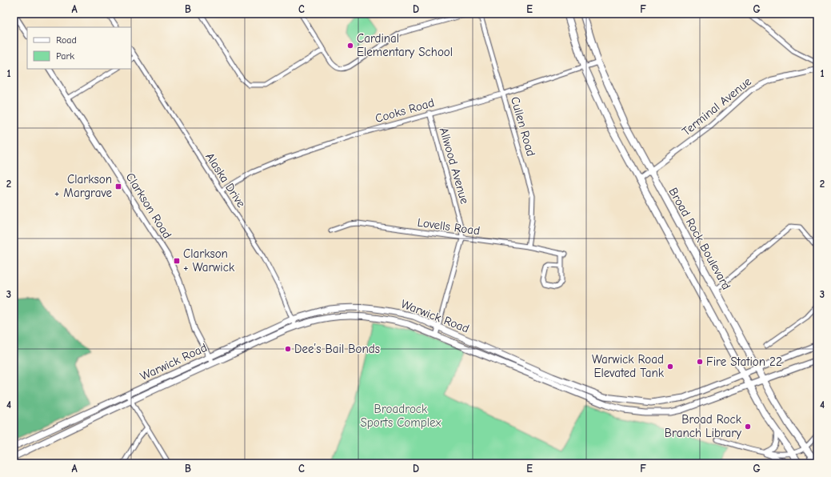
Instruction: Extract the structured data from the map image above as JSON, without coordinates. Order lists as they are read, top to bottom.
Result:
{
  "streets": {
    "main road": ["Broad Rock Boulevard", "Warwick Road"],
    "street": [
      "Terminal Avenue",
      "Cooks Road",
      "Cullen Road",
      "Allwood Avenue",
      "Alaska Drive",
      "Clarkson Road",
      "Lovells Road"
    ]
  },
  "crossings": [
    ["Terminal Avenue", "Broad Rock Boulevard"],
    ["Cooks Road", "Cullen Road"],
    ["Cooks Road", "Allwood Avenue"],
    ["Cooks Road", "Alaska Drive"],
    ["Cooks Road", "Broad Rock Boulevard"],
    ["Cullen Road", "Lovells Road"],
    ["Allwood Avenue", "Lovells Road"],
    ["Allwood Avenue", "Warwick Road"],
    ["Alaska Drive", "Warwick Road"],
    ["Clarkson Road", "Warwick Road"],
    ["Broad Rock Boulevard", "Warwick Road"]
  ],
  "parks": ["Broadrock Sports Complex"],
  "places": {
    "other": [
      "Cardinal Elementary School",
      "Dee’s Bail Bonds",
      "Fire Station 22",
      "Warwick Road Elevated Tank",
      "Broad Rock Branch Library"
    ],
    "transit": ["Clarkson + Margrave", "Clarkson + Warwick"]
  },
  "legend": ["Road", "Park"],
  "grid": {
    "columns": [
      "A",
      "B",
      "C",
      "D",
      "E",
      "F",
      "G"
    ],
    "rows": [
      "1",
      "2",
      "3",
      "4"
    ]
  }
}
